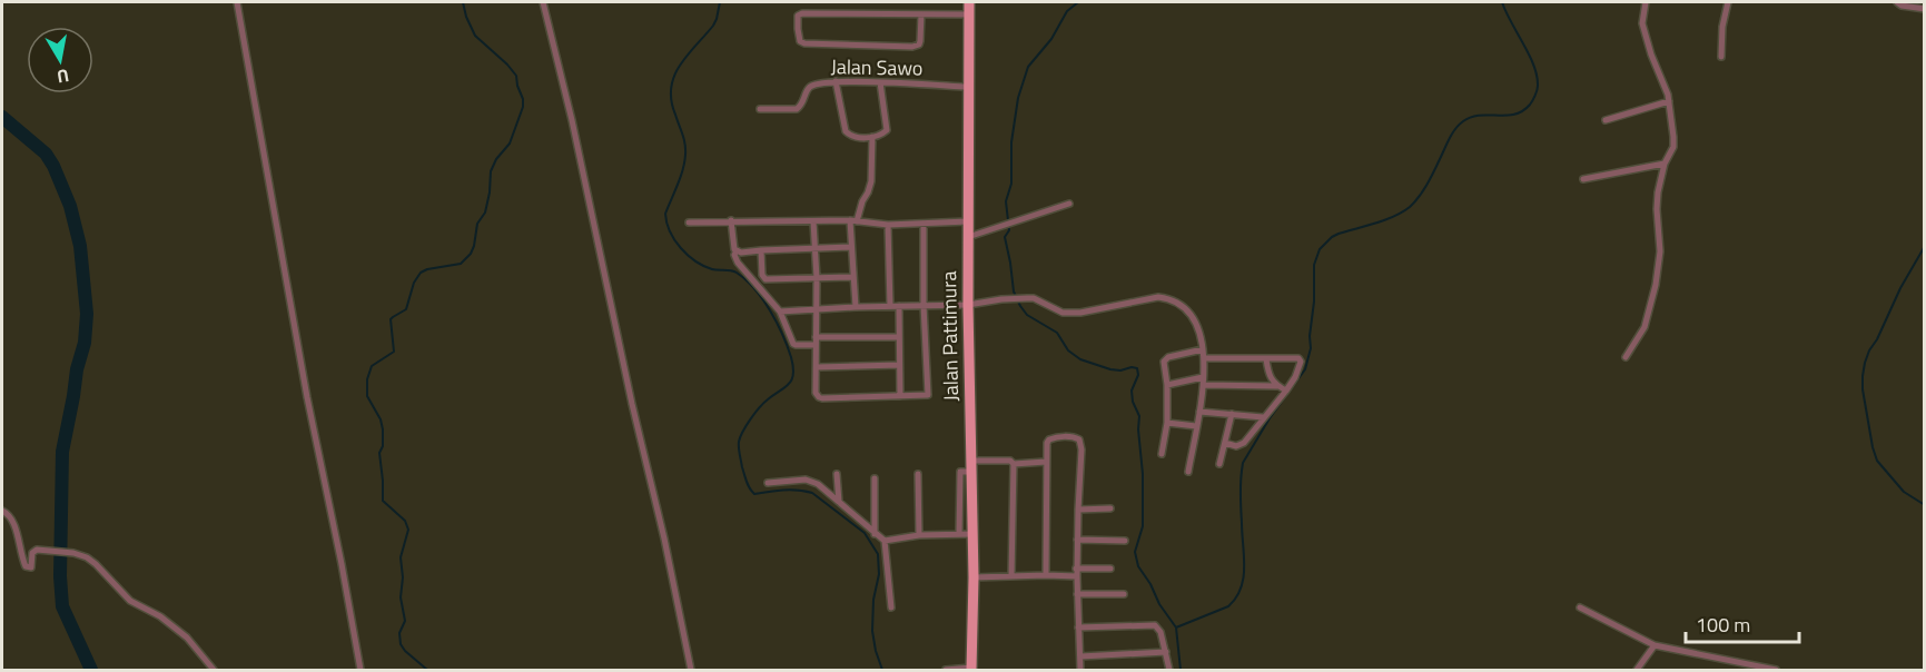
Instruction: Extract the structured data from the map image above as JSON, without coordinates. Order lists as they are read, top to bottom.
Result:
{
  "streets": {
    "main road": ["Jalan Pattimura"],
    "street": ["Jalan Sawo"]
  },
  "crossings": [
    ["Jalan Sawo", "Jalan Pattimura"]
  ],
  "scale_bar": "100 m",
  "north": "bottom"
}
